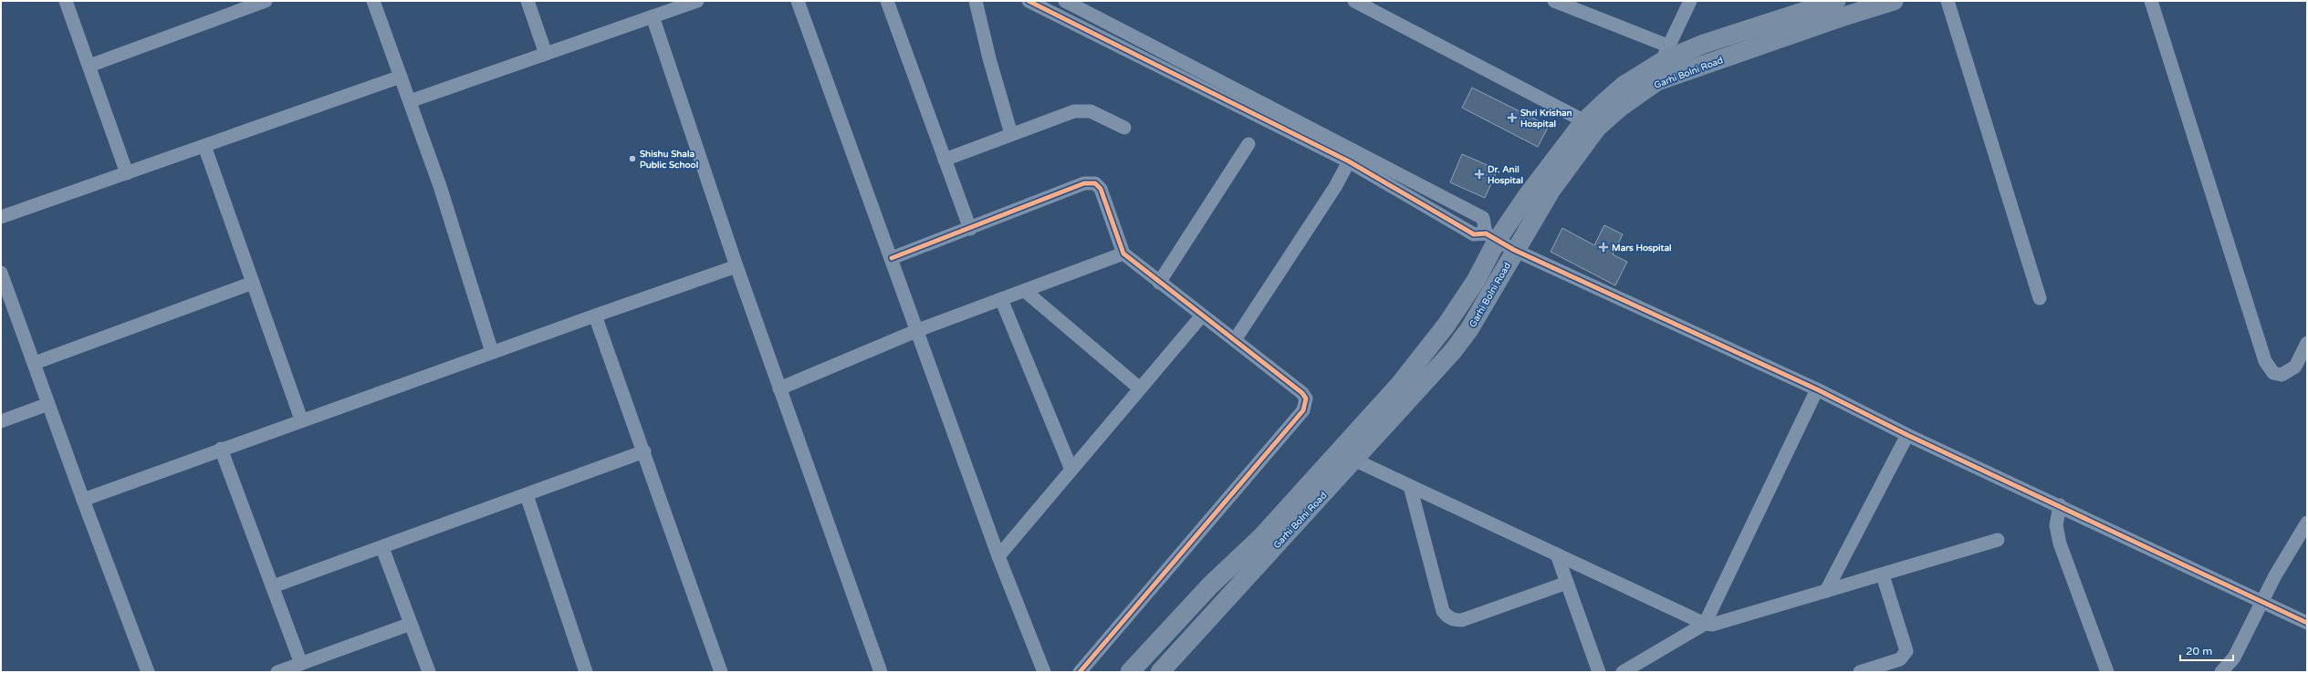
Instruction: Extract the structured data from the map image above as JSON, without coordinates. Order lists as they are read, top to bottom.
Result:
{
  "streets": {
    "main road": ["Garhi Bolni Road"]
  },
  "places": {
    "health": ["Shri Krishan Hospital", "Dr. Anil Hospital", "Mars Hospital"],
    "other": ["Shishu Shala Public School"]
  },
  "scale_bar": "20 m"
}
